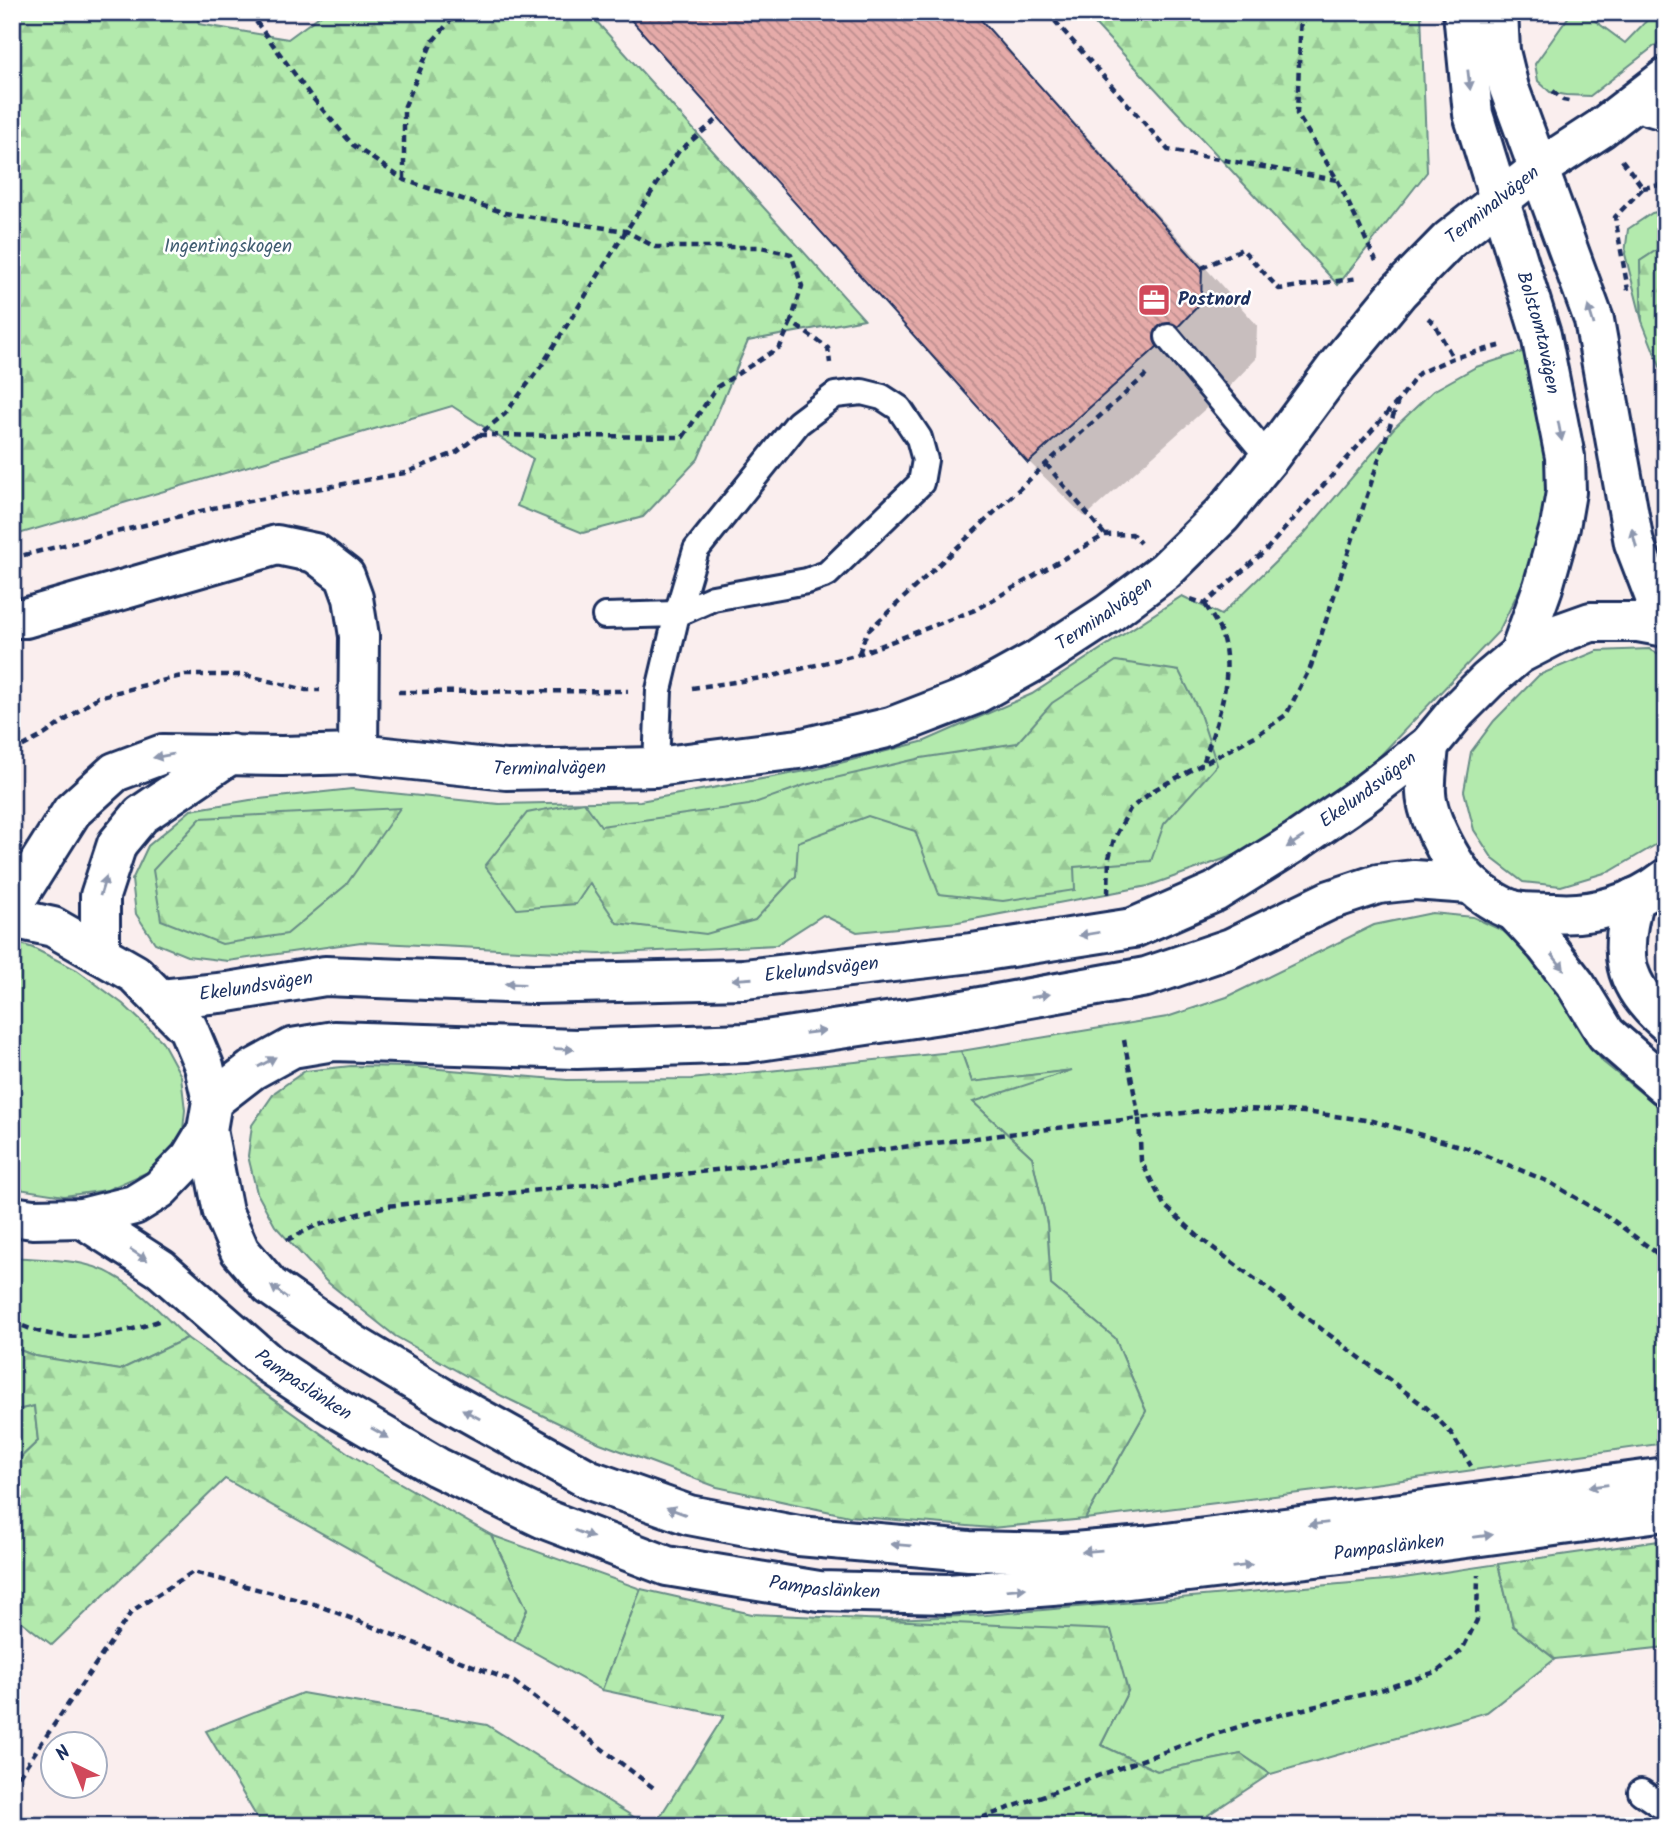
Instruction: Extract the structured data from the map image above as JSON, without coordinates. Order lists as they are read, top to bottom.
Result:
{
  "streets": {
    "street": [
      "Terminalvägen",
      "Bolstomtavägen",
      "Ekelundsvägen",
      "Pampaslänken"
    ]
  },
  "crossings": [
    ["Terminalvägen", "Bolstomtavägen"],
    ["Bolstomtavägen", "Ekelundsvägen"],
    ["Ekelundsvägen", "Pampaslänken"]
  ],
  "parks": ["Ingentingskogen"],
  "places": {
    "office": ["Postnord"]
  },
  "north": "top left"
}
